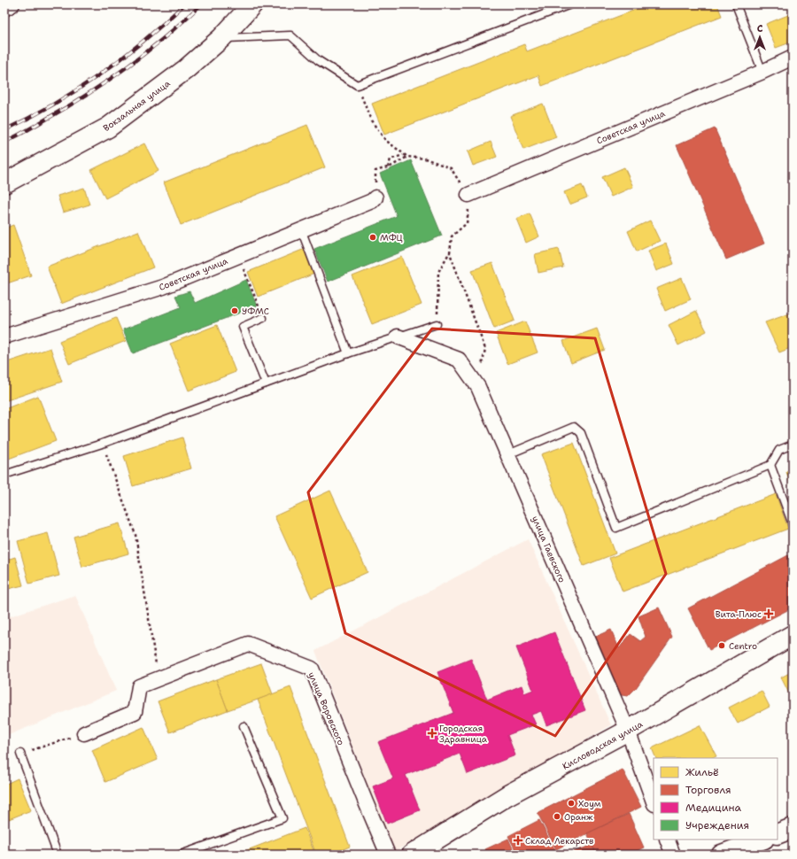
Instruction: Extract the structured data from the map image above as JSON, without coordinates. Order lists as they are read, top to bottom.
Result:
{
  "streets": {
    "street": [
      "Вокзальная улица",
      "Советская улица",
      "улица Гаевского",
      "улица Воровского",
      "Кисловодская улица"
    ]
  },
  "crossings": [
    ["улица Гаевского", "Кисловодская улица"]
  ],
  "places": {
    "other": [
      "МФЦ",
      "УФМС",
      "Centro",
      "Хоум",
      "Оранж"
    ],
    "health": ["Вита-Плюс", "Городская Здравница", "Склад Лекарств"]
  },
  "legend": [
    "Жильё",
    "Торговля",
    "Медицина",
    "Учреждения"
  ],
  "north": "top"
}
